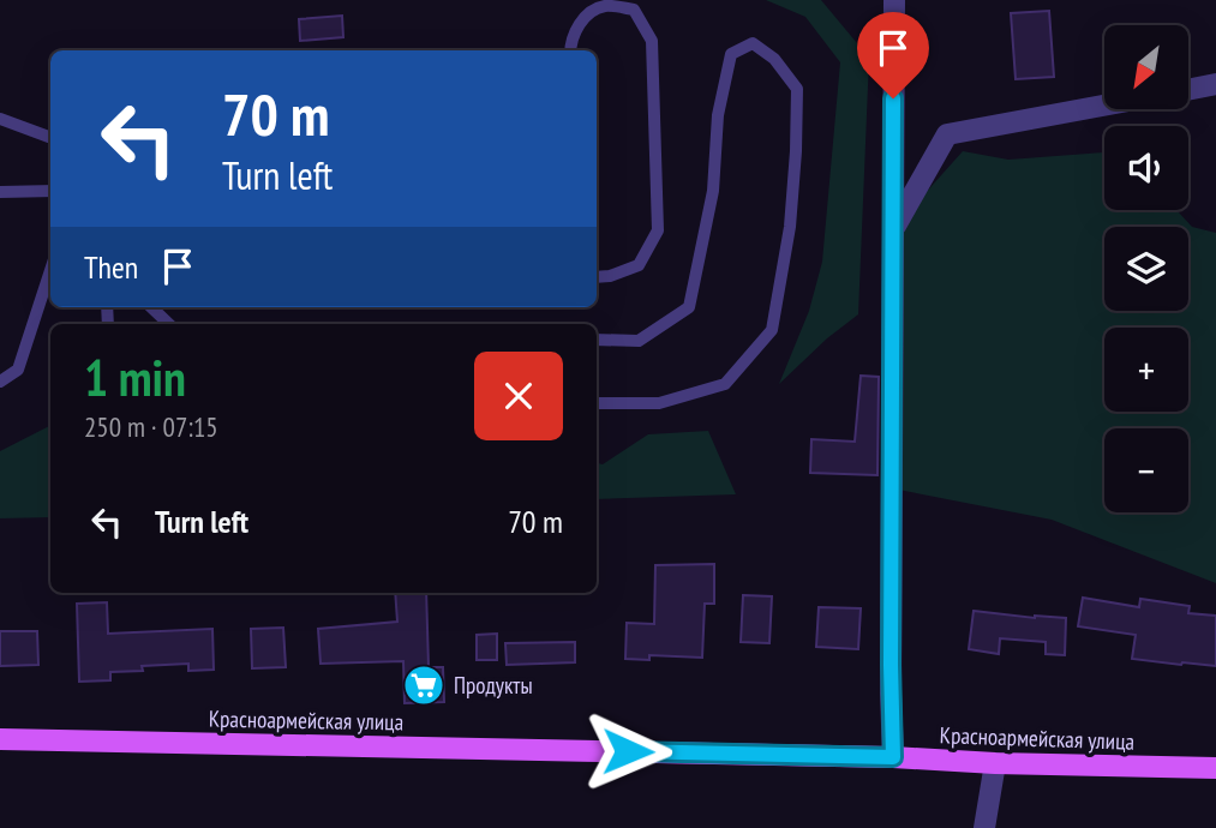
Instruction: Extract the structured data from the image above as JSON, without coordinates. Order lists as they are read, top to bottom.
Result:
{
  "streets": {
    "main road": ["Красноармейская улица"]
  },
  "places": {
    "supermarket": ["Продукты"]
  },
  "north": "bottom left",
  "page": {
    "map_buttons": ["+", "−"],
    "turn": ["70 m", "Turn left"],
    "then": "Then",
    "heading": ["1 min", "250 m · 07:15"],
    "list": [
      {
        "name": "Turn left",
        "value": "70 m"
      }
    ]
  }
}
